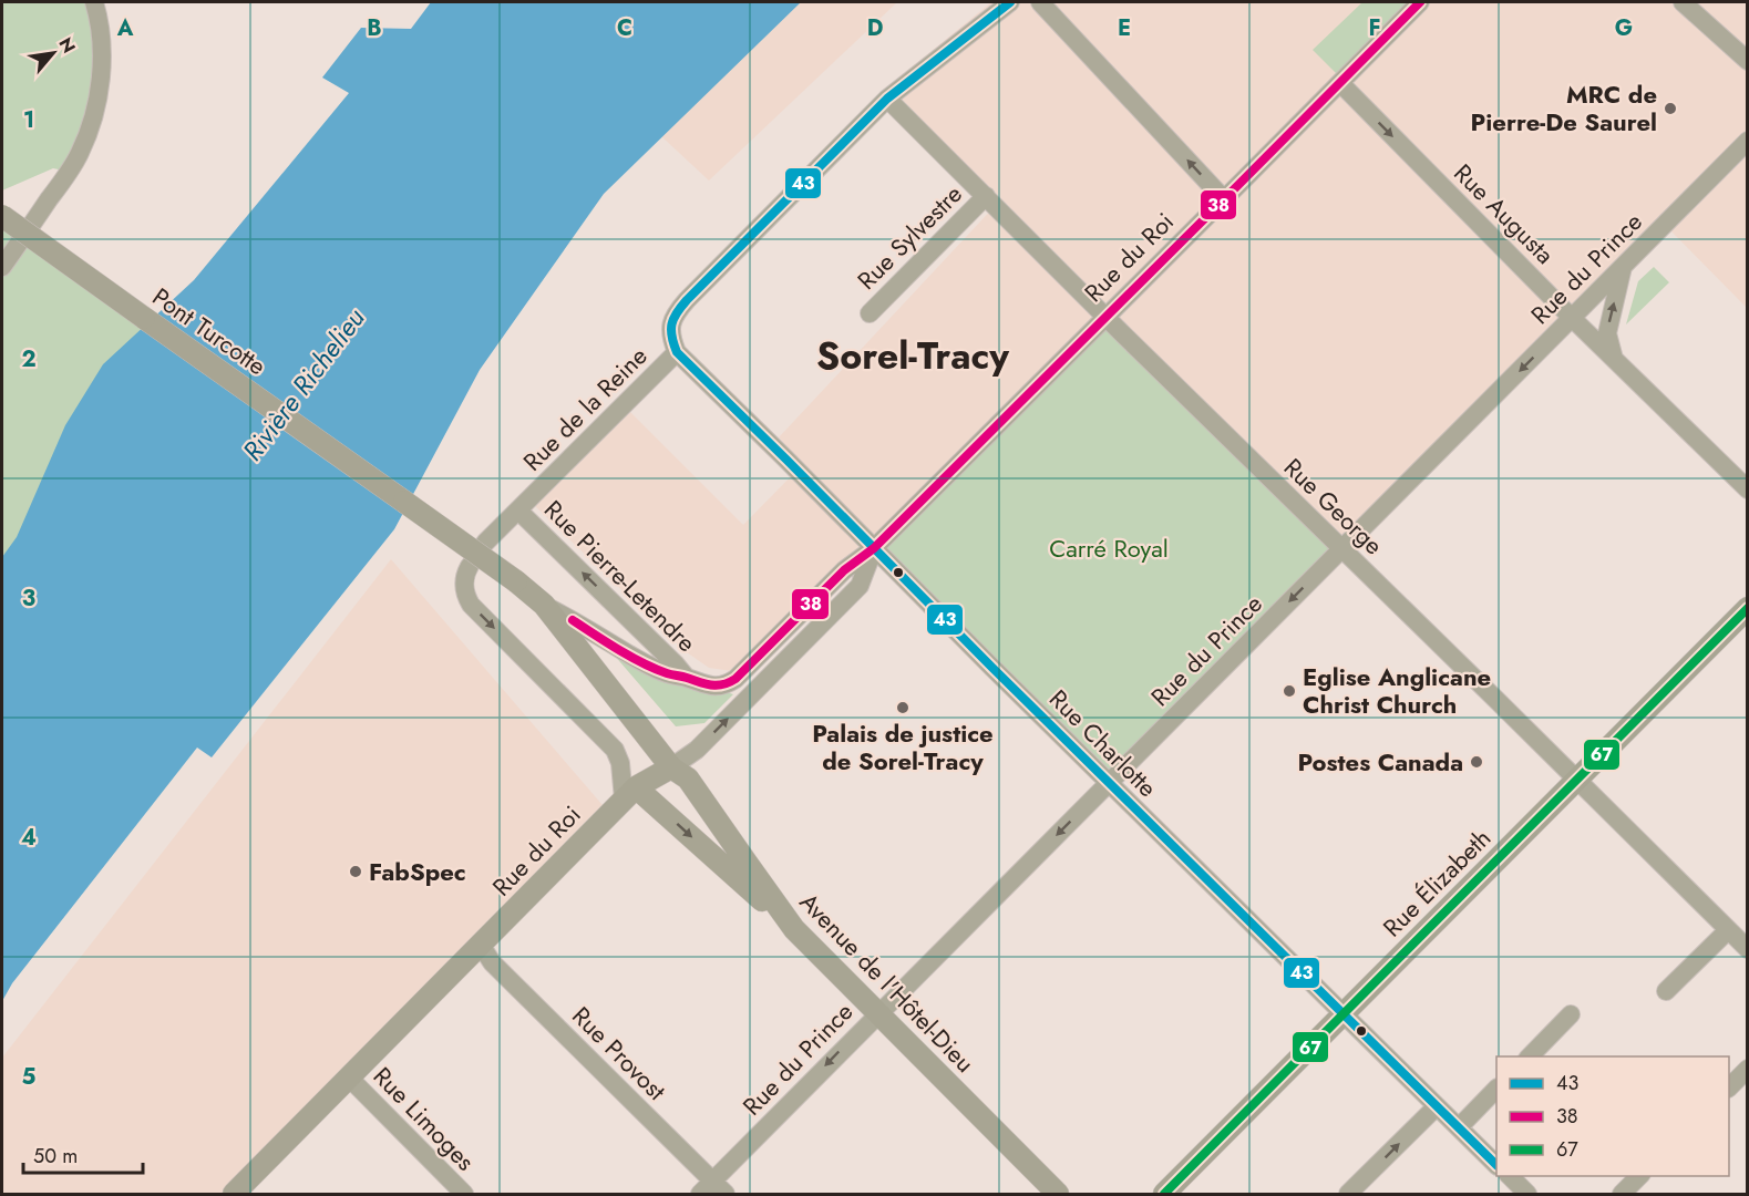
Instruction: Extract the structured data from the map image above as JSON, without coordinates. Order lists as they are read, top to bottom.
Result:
{
  "streets": {
    "main road": [
      "Rue du Roi",
      "Pont Turcotte",
      "Rue Élizabeth",
      "Avenue de l'Hôtel-Dieu"
    ],
    "street": [
      "Rue Augusta",
      "Rue Sylvestre",
      "Rue du Prince",
      "Rue de la Reine",
      "Rue George",
      "Rue Pierre-Letendre",
      "Rue Charlotte",
      "Rue Provost",
      "Rue Limoges"
    ]
  },
  "crossings": [
    ["Rue Augusta", "Rue du Roi"],
    ["Rue Augusta", "Rue du Prince"],
    ["Rue Sylvestre", "Rue George"],
    ["Rue du Roi", "Rue George"],
    ["Rue du Roi", "Rue Pierre-Letendre"],
    ["Rue du Roi", "Rue Charlotte"],
    ["Rue du Roi", "Avenue de l'Hôtel-Dieu"],
    ["Rue du Roi", "Rue Provost"],
    ["Rue du Roi", "Rue Limoges"],
    ["Rue du Prince", "Rue George"],
    ["Rue du Prince", "Rue Charlotte"],
    ["Rue du Prince", "Avenue de l'Hôtel-Dieu"],
    ["Rue du Prince", "Rue Provost"],
    ["Pont Turcotte", "Avenue de l'Hôtel-Dieu"],
    ["Rue de la Reine", "Rue George"],
    ["Rue de la Reine", "Rue Pierre-Letendre"],
    ["Rue de la Reine", "Rue Charlotte"],
    ["Rue George", "Rue Élizabeth"],
    ["Rue Charlotte", "Rue Élizabeth"]
  ],
  "one_way": ["Rue Augusta", "Rue du Prince"],
  "districts": ["Sorel-Tracy"],
  "water": ["Rivière Richelieu"],
  "parks": ["Carré Royal"],
  "places": [
    "MRC de Pierre-De Saurel",
    "Eglise Anglicane Christ Church",
    "Palais de justice de Sorel-Tracy",
    "Postes Canada",
    "FabSpec"
  ],
  "lines": ["transit line 43", "transit line 38", "transit line 67"],
  "legend": ["43", "38", "67"],
  "scale_bar": "50 m",
  "north": "top right",
  "grid": {
    "columns": [
      "A",
      "B",
      "C",
      "D",
      "E",
      "F",
      "G"
    ],
    "rows": [
      "1",
      "2",
      "3",
      "4",
      "5"
    ]
  }
}
